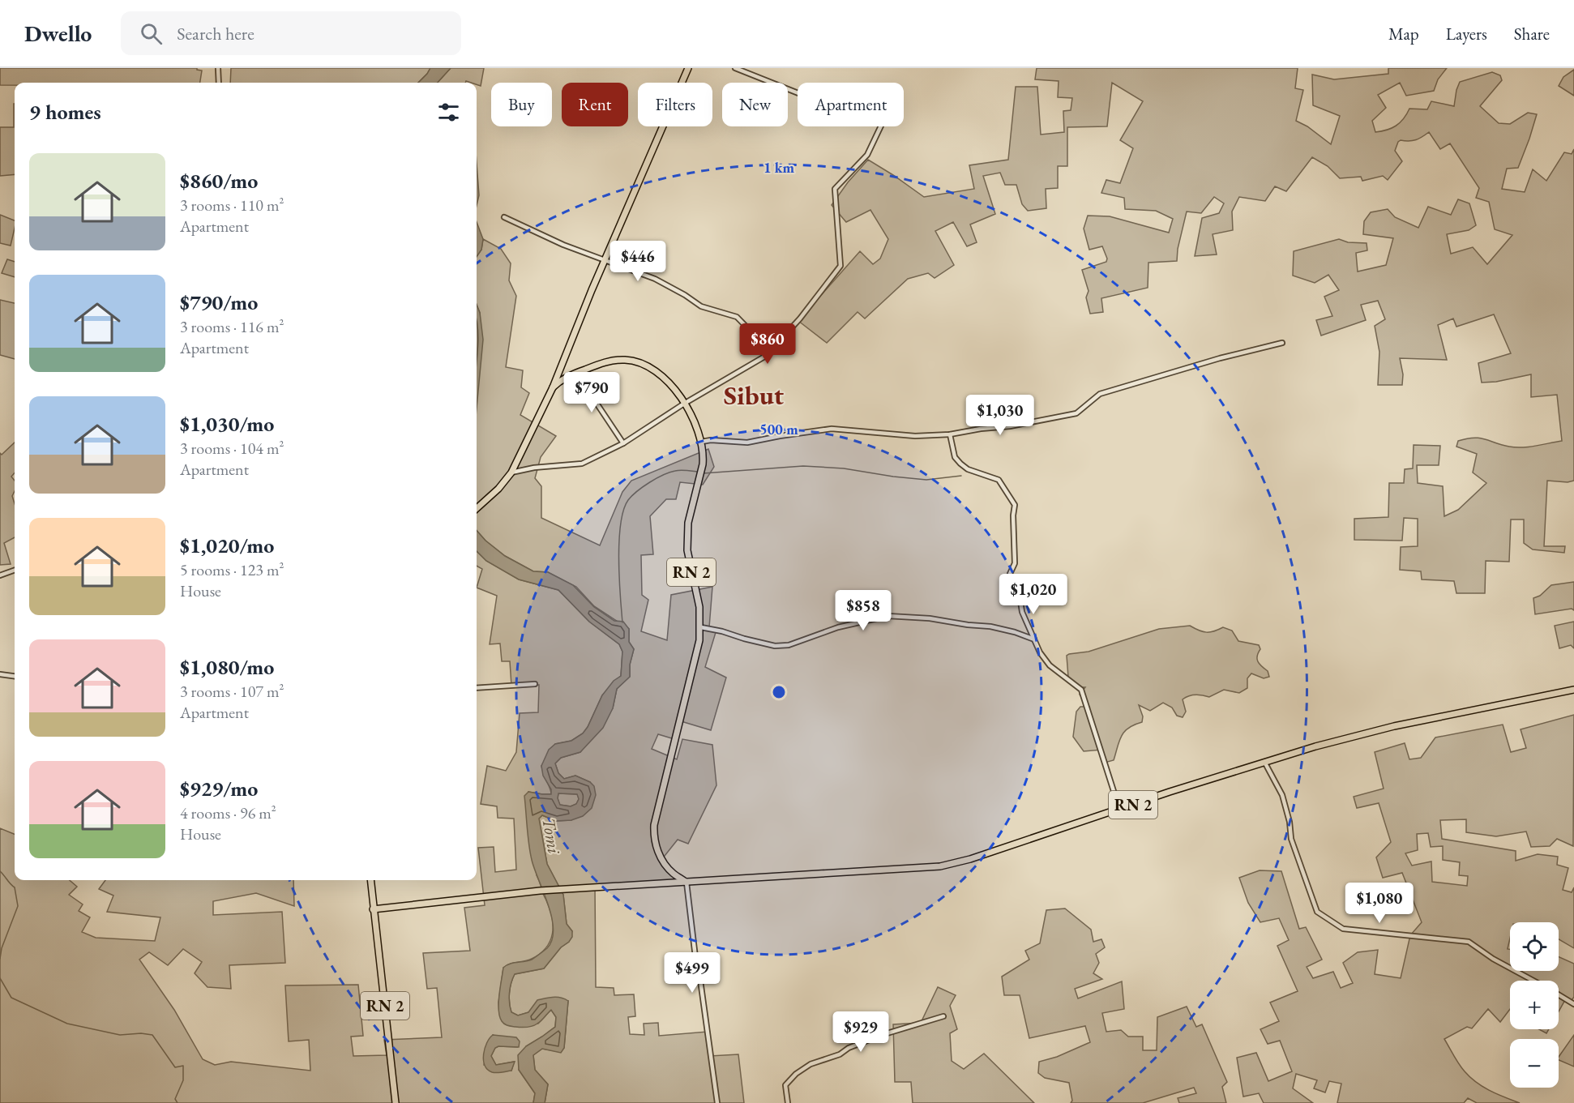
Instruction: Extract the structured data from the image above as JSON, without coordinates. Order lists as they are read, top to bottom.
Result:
{
  "streets": {
    "main road": ["RN 2"]
  },
  "districts": ["Sibut"],
  "water": ["Tomi"],
  "page": {
    "header": "Dwello",
    "search": "Search here",
    "nav": ["Map", "Layers", "Share"],
    "chip": [
      "Buy",
      "Rent",
      "Filters",
      "New",
      "Apartment"
    ],
    "heading": "9 homes",
    "list": [
      {
        "name": "$860/mo",
        "note": "3 rooms · 110 m² · Apartment"
      },
      {
        "name": "$790/mo",
        "note": "3 rooms · 116 m² · Apartment"
      },
      {
        "name": "$1,030/mo",
        "note": "3 rooms · 104 m² · Apartment"
      },
      {
        "name": "$1,020/mo",
        "note": "5 rooms · 123 m² · House"
      },
      {
        "name": "$1,080/mo",
        "note": "3 rooms · 107 m² · Apartment"
      },
      {
        "name": "$929/mo",
        "note": "4 rooms · 96 m² · House"
      }
    ],
    "price": [
      "$446",
      "$860",
      "$790",
      "$1,030",
      "$1,020",
      "$858",
      "$1,080",
      "$499",
      "$929"
    ],
    "map_buttons": ["+", "−"]
  },
  "rings": ["1 km", "500 m"]
}
